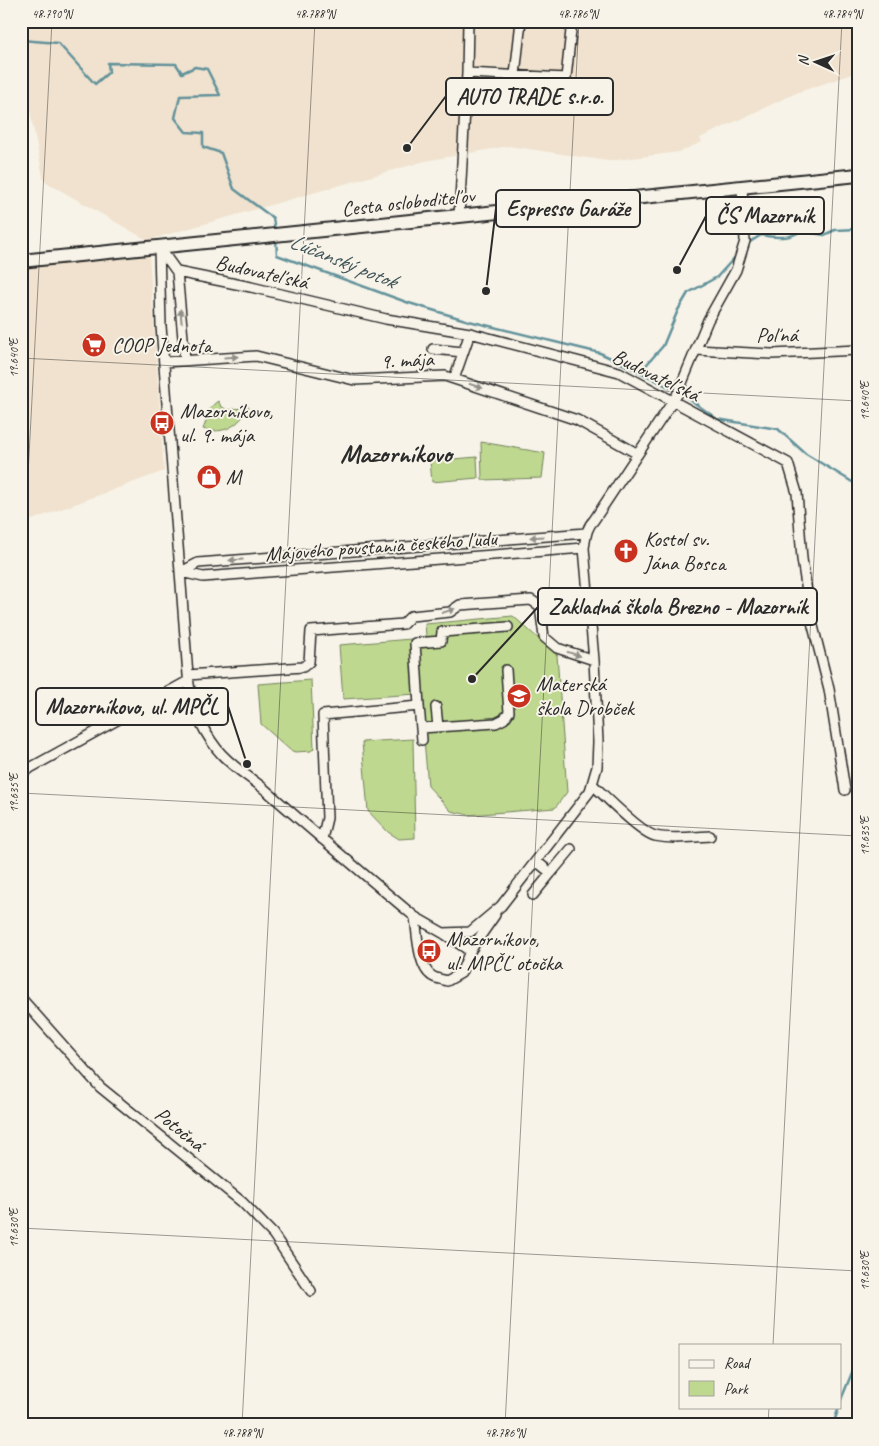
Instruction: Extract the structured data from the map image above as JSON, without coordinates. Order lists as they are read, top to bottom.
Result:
{
  "streets": {
    "main road": ["Cesta osloboditeľov"],
    "street": [
      "Budovateľská",
      "Poľná",
      "9. mája",
      "Májového povstania českého ľudu",
      "Potočná"
    ]
  },
  "one_way": ["9. mája"],
  "districts": ["Mazorníkovo"],
  "water": ["Lúčanský potok"],
  "places": {
    "other": [
      "AUTO TRADE s.r.o.",
      "ČS Mazorník",
      "Espresso Garáže",
      "Zakladná škola Brezno - Mazorník",
      "Mazorníkovo, ul. MPČL"
    ],
    "supermarket": ["COOP Jednota"],
    "bus stop": ["Mazorníkovo, ul. 9. mája", "Mazorníkovo, ul. MPČĽ otočka"],
    "shop": ["M"],
    "church": ["Kostol sv. Jána Bosca"],
    "school or university": ["Materská škola Drobček"]
  },
  "legend": ["Road", "Park"],
  "north": "left",
  "coordinates": [
    "48.790°N",
    "48.788°N",
    "48.786°N",
    "48.784°N",
    "19.640°E",
    "19.635°E",
    "19.630°E"
  ]
}
